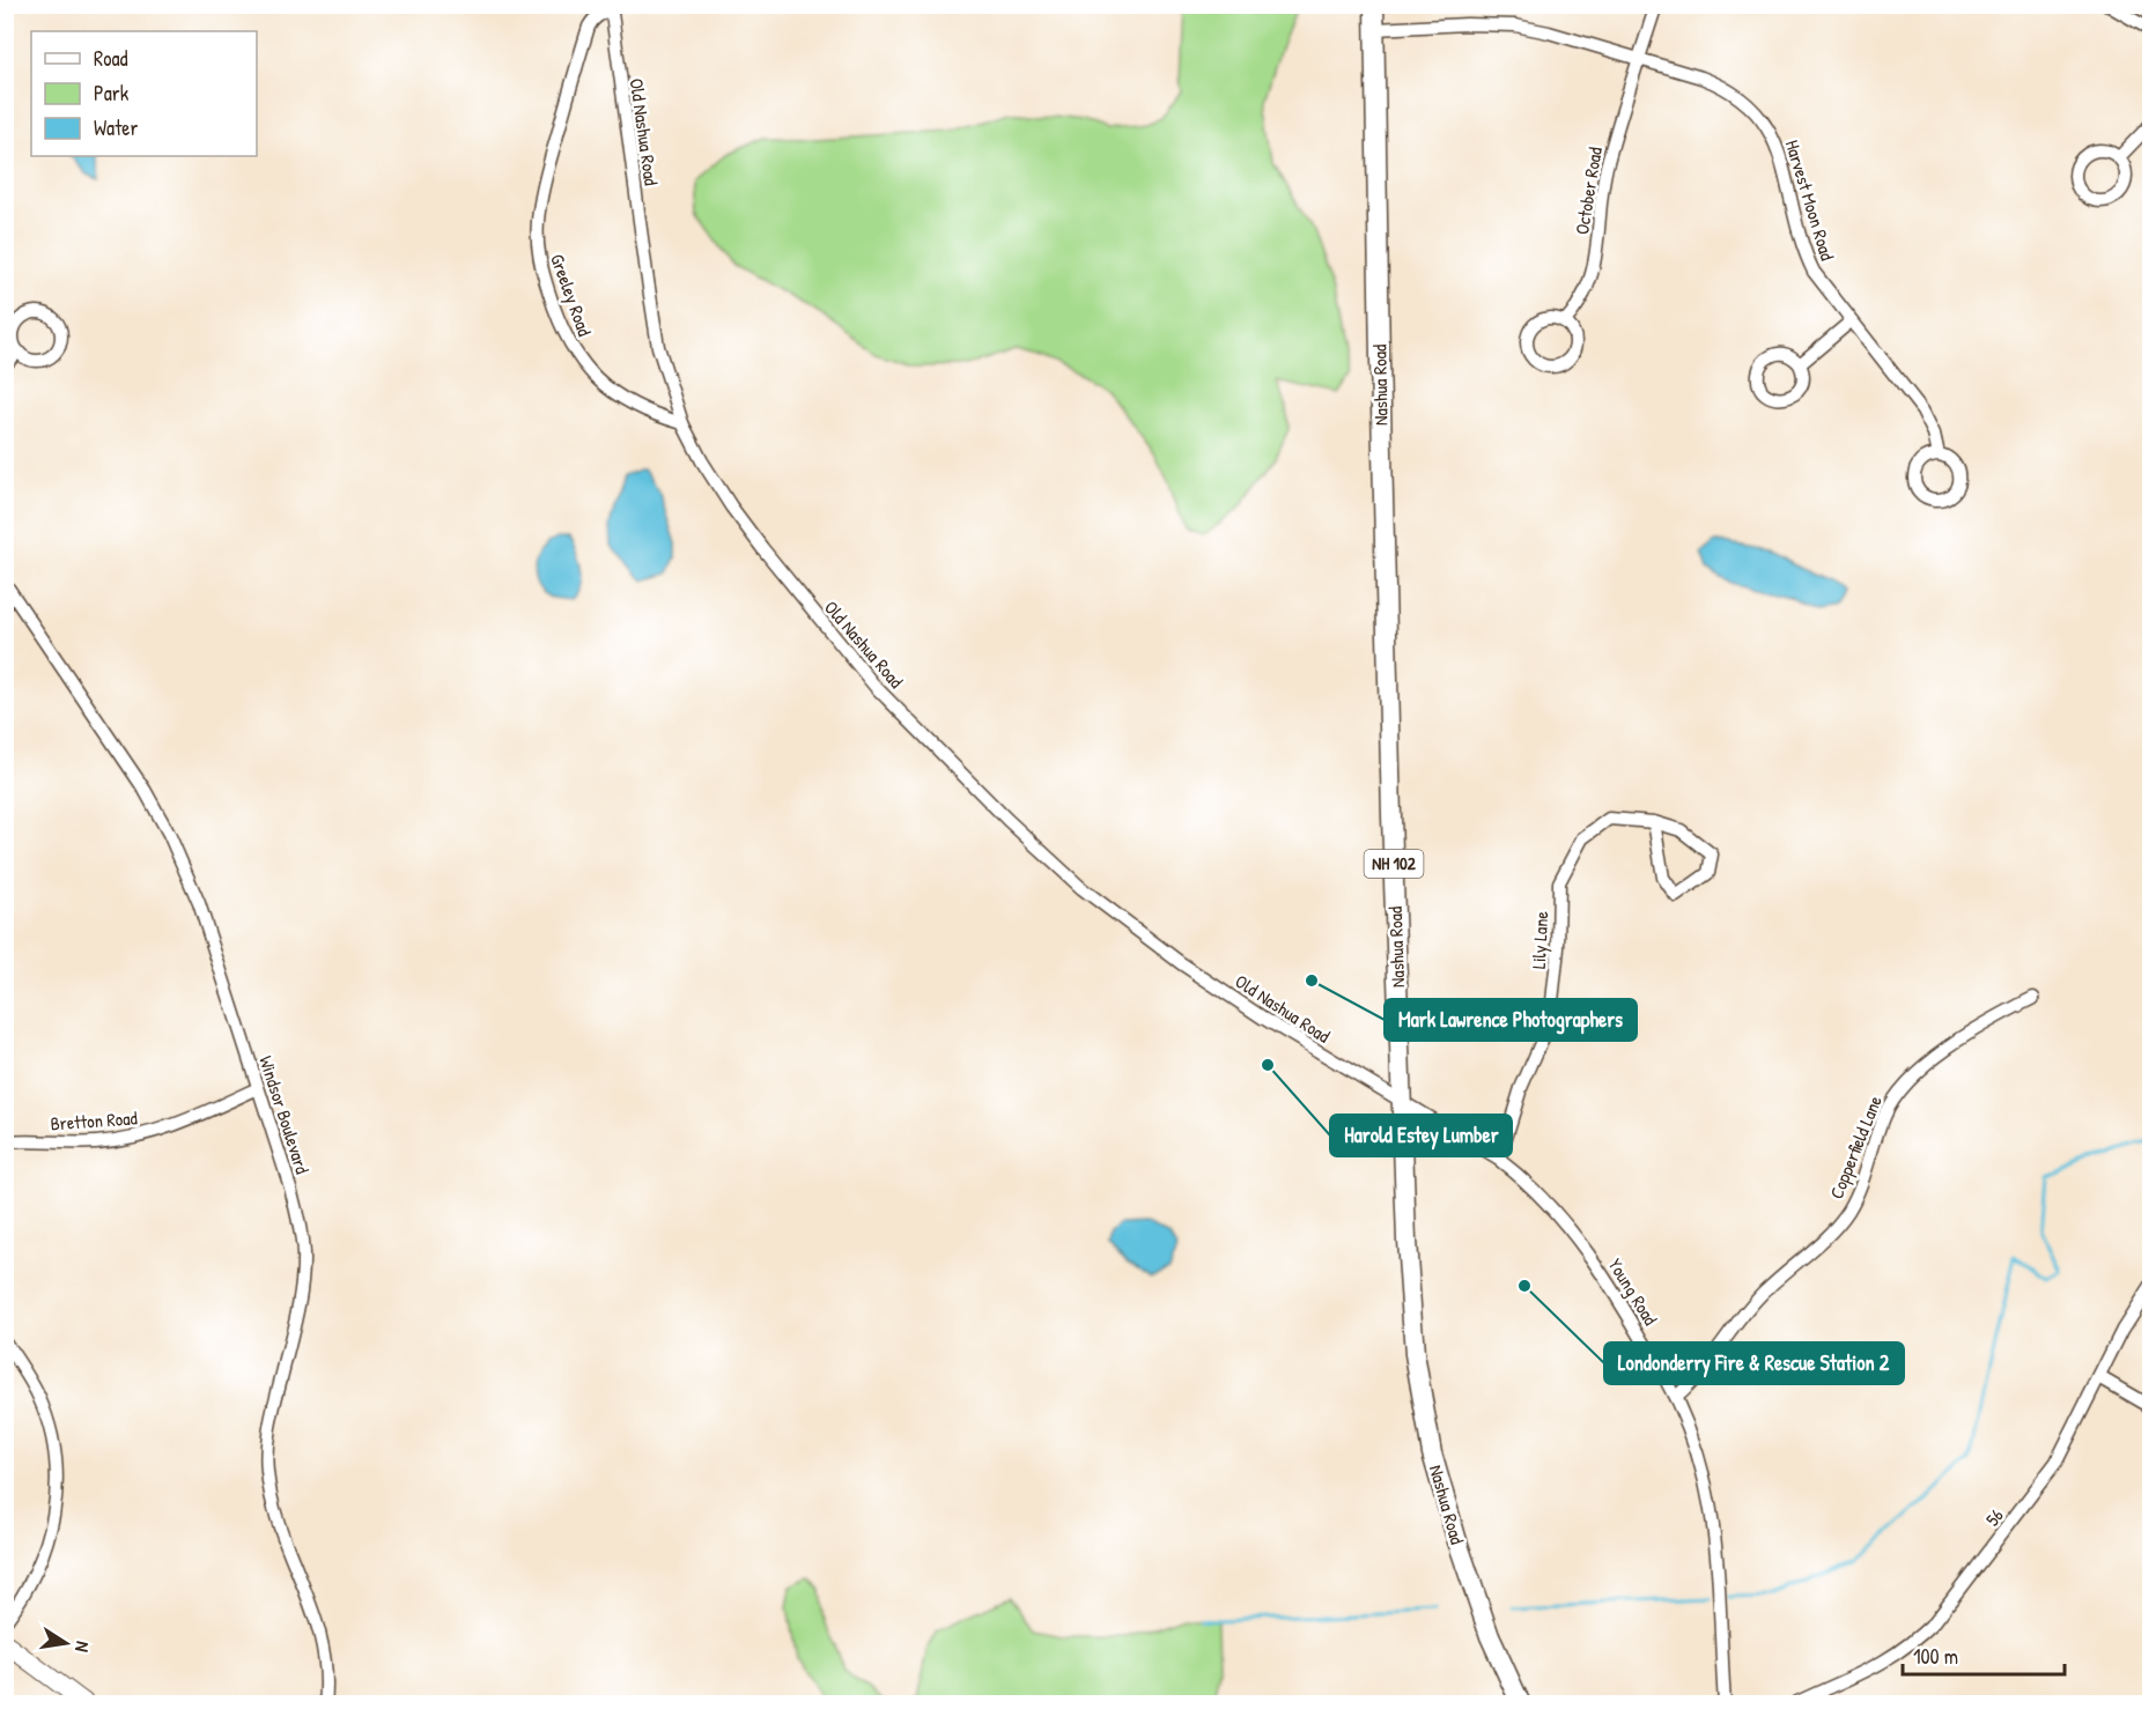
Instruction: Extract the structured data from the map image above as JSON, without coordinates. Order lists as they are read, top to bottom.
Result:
{
  "streets": {
    "main road": ["Nashua Road", "NH 102"],
    "street": [
      "Old Nashua Road",
      "October Road",
      "Harvest Moon Road",
      "Greeley Road",
      "Lily Lane",
      "Windsor Boulevard",
      "Bretton Road",
      "Copperfield Lane",
      "Young Road",
      "56"
    ]
  },
  "crossings": [
    ["Old Nashua Road", "Greeley Road"],
    ["Old Nashua Road", "Nashua Road"],
    ["Old Nashua Road", "Young Road"],
    ["October Road", "Harvest Moon Road"],
    ["Harvest Moon Road", "Nashua Road"],
    ["Nashua Road", "Young Road"],
    ["Lily Lane", "Young Road"],
    ["Windsor Boulevard", "Bretton Road"],
    ["Copperfield Lane", "Young Road"]
  ],
  "places": ["Mark Lawrence Photographers", "Harold Estey Lumber", "Londonderry Fire & Rescue Station 2"],
  "legend": ["Road", "Park", "Water"],
  "scale_bar": "100 m",
  "north": "right"
}
